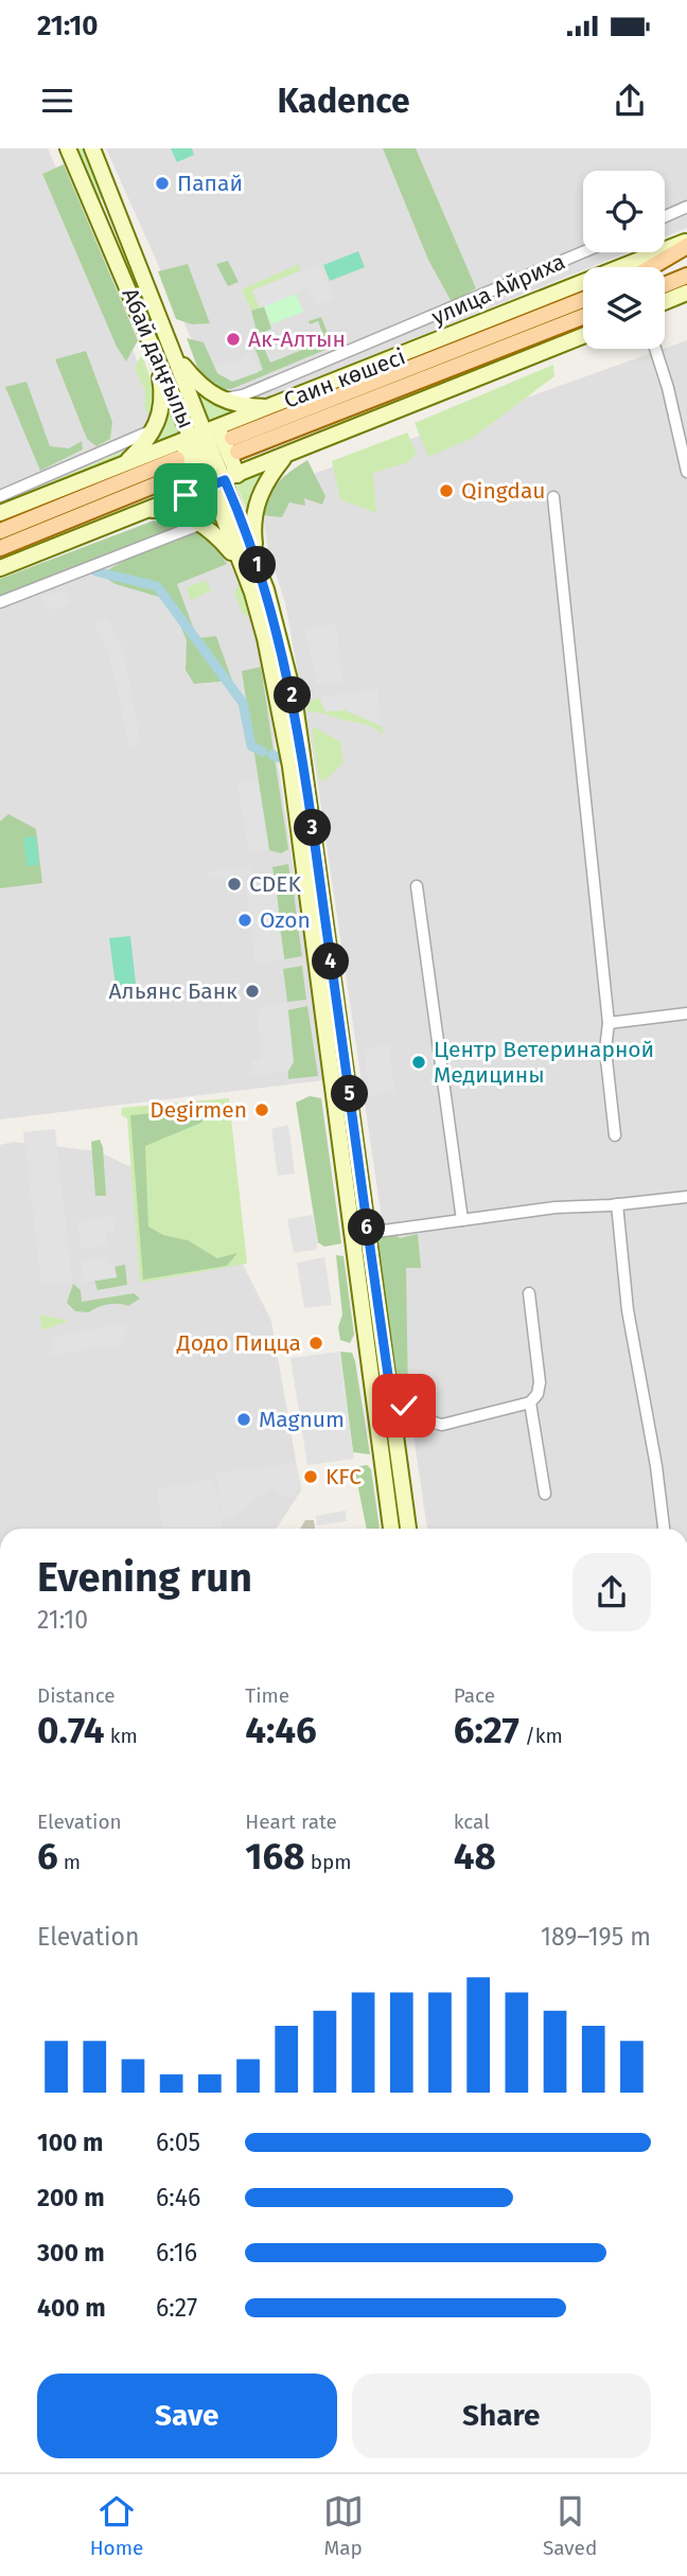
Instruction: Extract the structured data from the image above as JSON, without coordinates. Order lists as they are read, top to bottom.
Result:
{
  "streets": {
    "main road": ["Абай даңғылы", "Саин көшесі"],
    "street": ["улица Айриха"]
  },
  "crossings": [
    ["Абай даңғылы", "Саин көшесі"]
  ],
  "places": [
    "Папай",
    "Ак-Алтын",
    "Qingdau",
    "CDEK",
    "Ozon",
    "Альянс Банк",
    "Центр Ветеринарной Медицины",
    "Degirmen",
    "Додо Пицца",
    "Magnum",
    "KFC"
  ],
  "page": {
    "status": "21:10",
    "header": "Kadence",
    "pins": [
      "1",
      "2",
      "3",
      "4",
      "5",
      "6"
    ],
    "heading": ["Evening run", "21:10"],
    "stats": [
      ["Distance", "0.74 km"],
      ["Time", "4:46"],
      ["Pace", "6:27 /km"],
      ["Elevation", "6 m"],
      ["Heart rate", "168 bpm"],
      ["kcal", "48"]
    ],
    "chart": ["Elevation", "189–195 m"],
    "list": [
      {
        "name": "100 m",
        "note": "6:05"
      },
      {
        "name": "200 m",
        "note": "6:46"
      },
      {
        "name": "300 m",
        "note": "6:16"
      },
      {
        "name": "400 m",
        "note": "6:27"
      }
    ],
    "buttons": ["Save", "Share"],
    "tabs": ["Home", "Map", "Saved"]
  }
}
